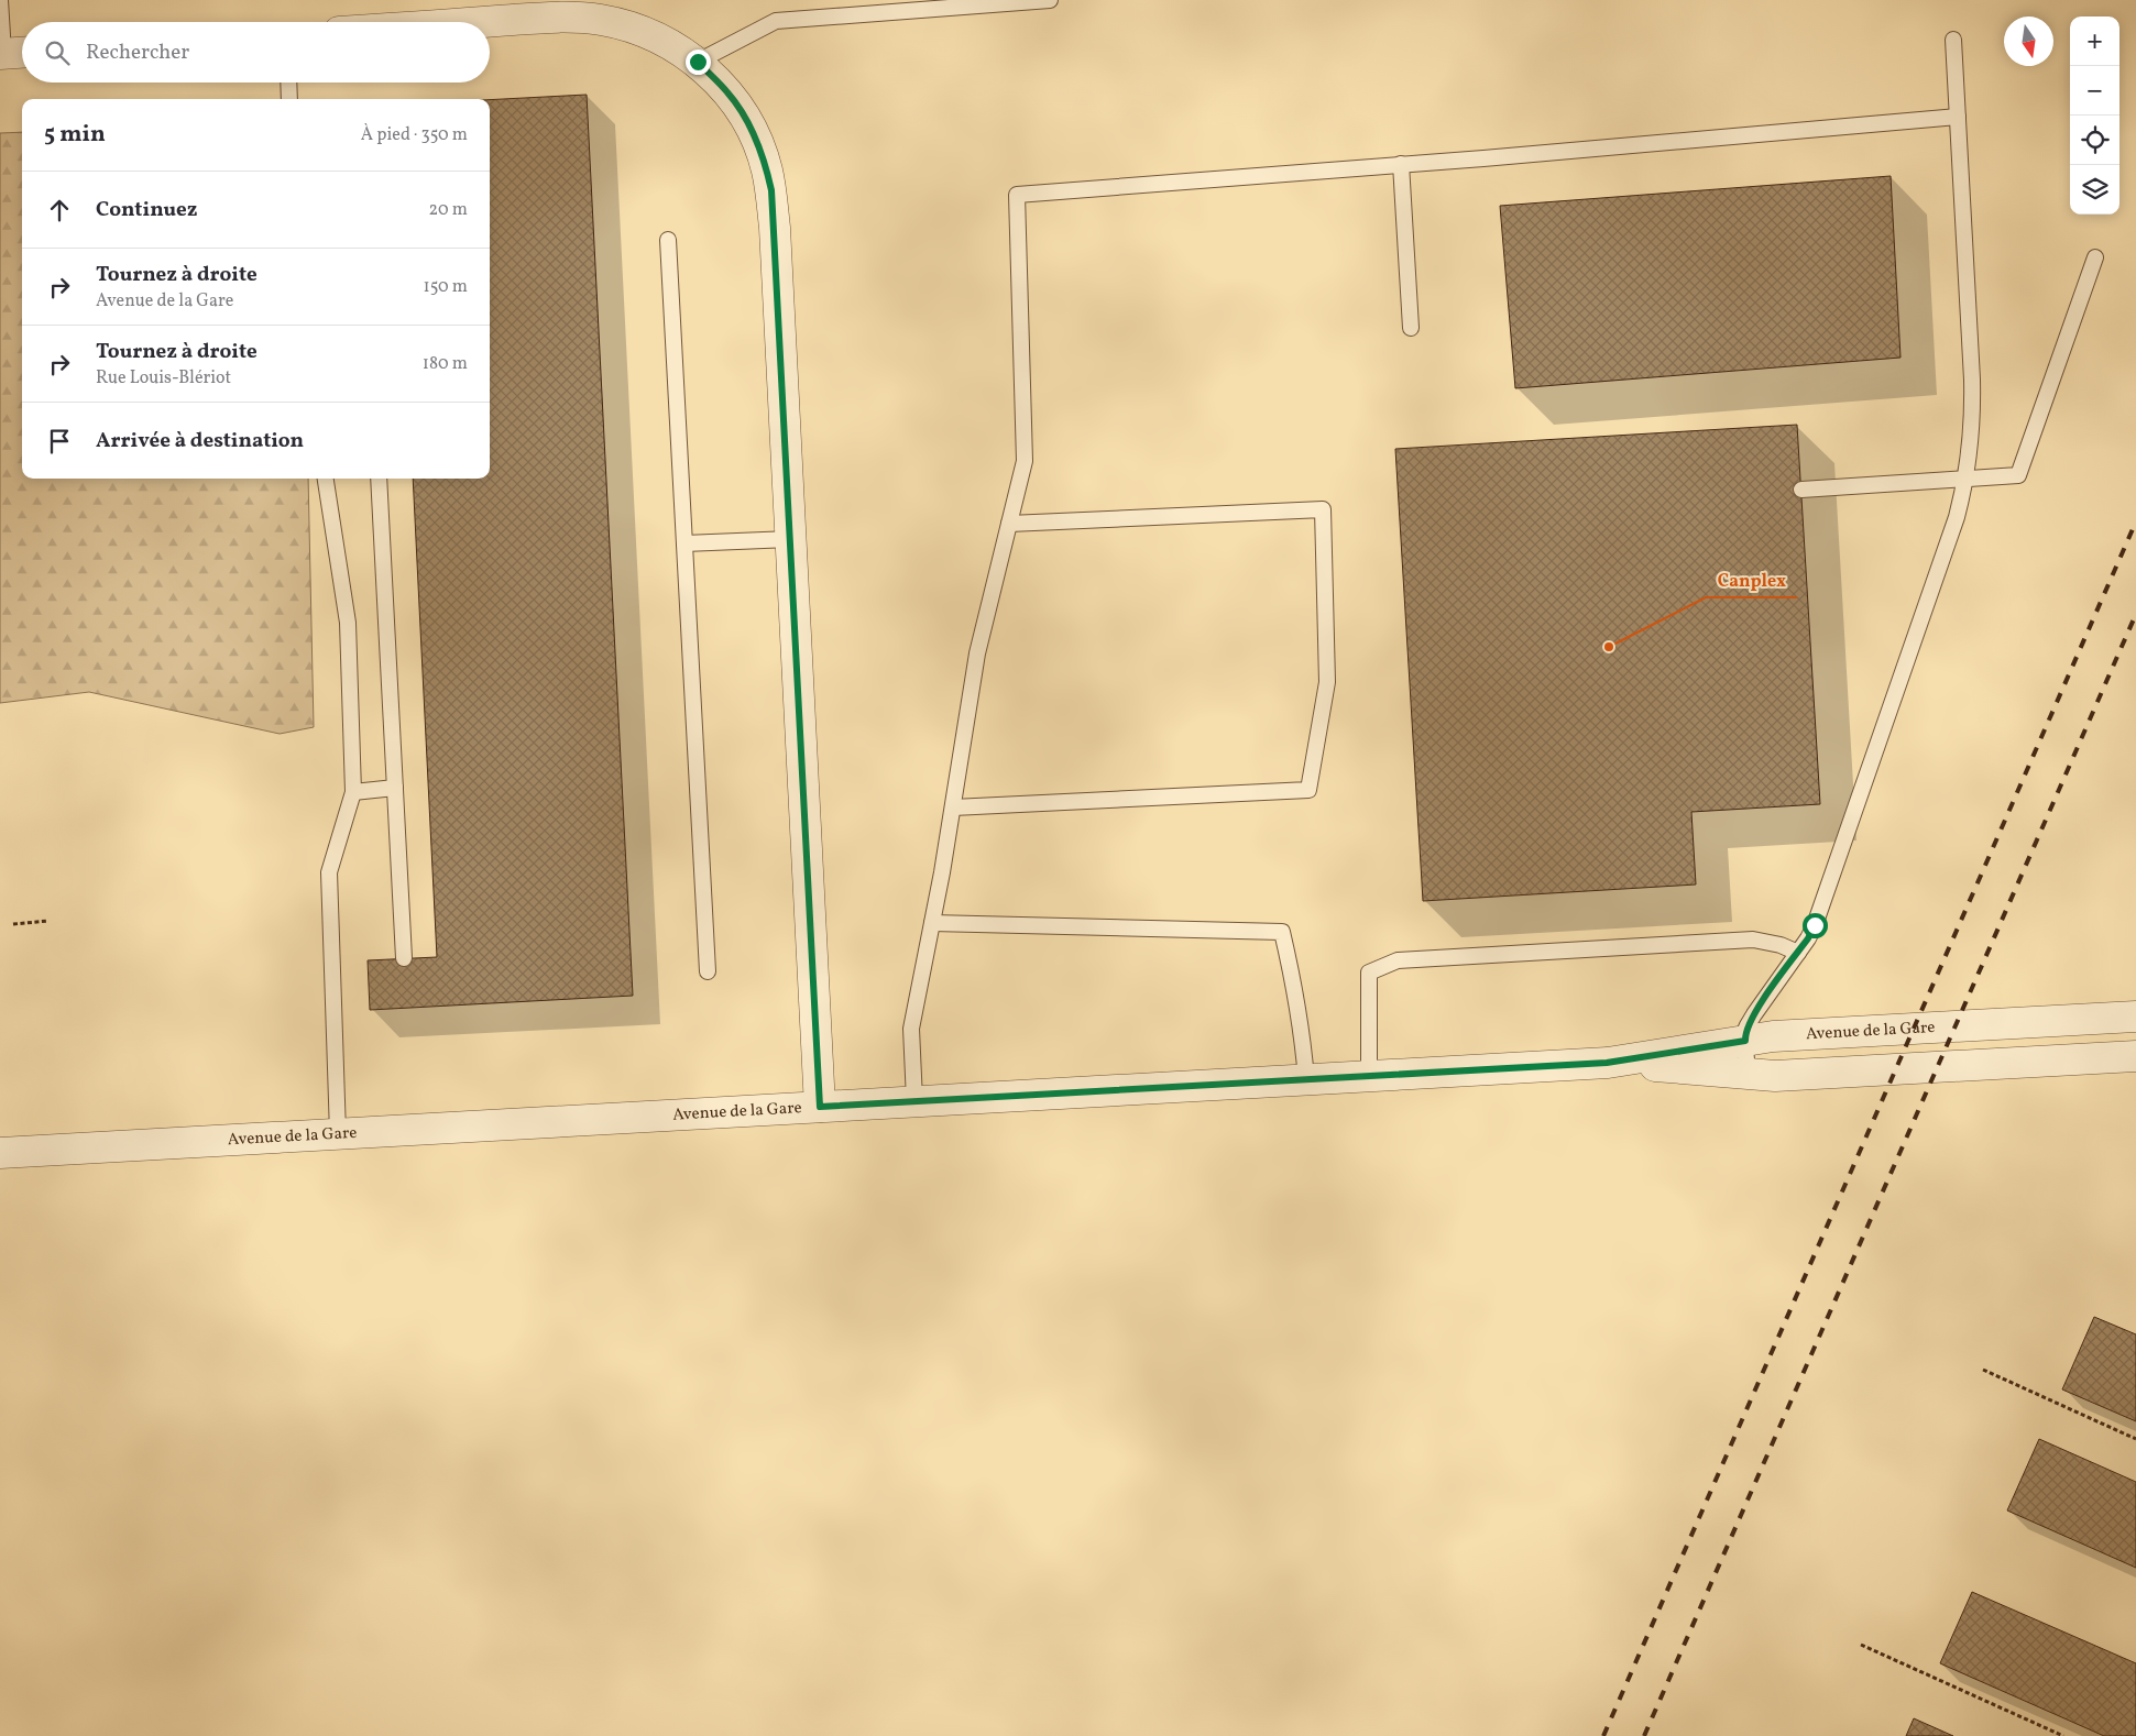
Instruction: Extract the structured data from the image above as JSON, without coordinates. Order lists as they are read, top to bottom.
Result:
{
  "streets": {
    "street": ["Avenue de la Gare"]
  },
  "places": ["Canplex"],
  "north": "bottom",
  "page": {
    "map_buttons": ["+", "−"],
    "search": "Rechercher",
    "heading": ["5 min", "À pied · 350 m"],
    "list": [
      ["Continuez", "20 m"],
      ["Tournez à droite", "Avenue de la Gare", "150 m"],
      ["Tournez à droite", "Rue Louis-Blériot", "180 m"],
      "Arrivée à destination"
    ]
  }
}
